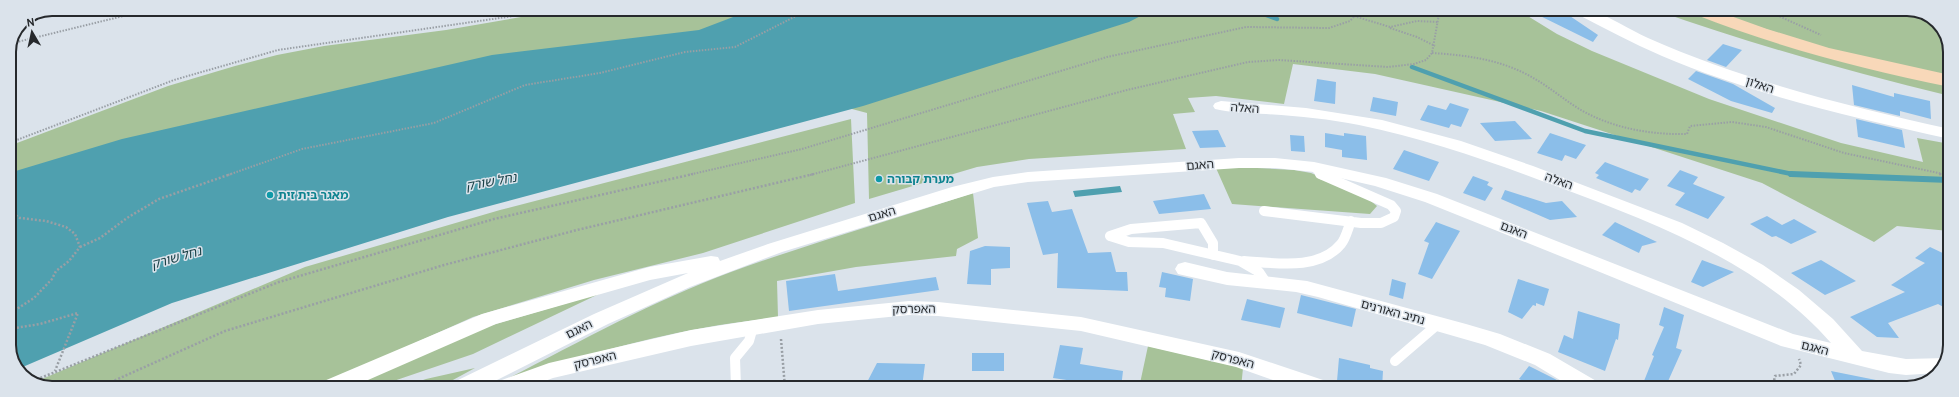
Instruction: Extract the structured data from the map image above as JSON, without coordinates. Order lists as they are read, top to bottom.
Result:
{
  "streets": {
    "street": [
      "האלון",
      "האלה",
      "האגם",
      "האפרסק",
      "נתיב האורנים"
    ]
  },
  "crossings": [
    ["האלה", "האגם"]
  ],
  "water": ["נחל שורק"],
  "places": ["מערת קבורה", "מאגר בית זית"],
  "north": "top"
}
